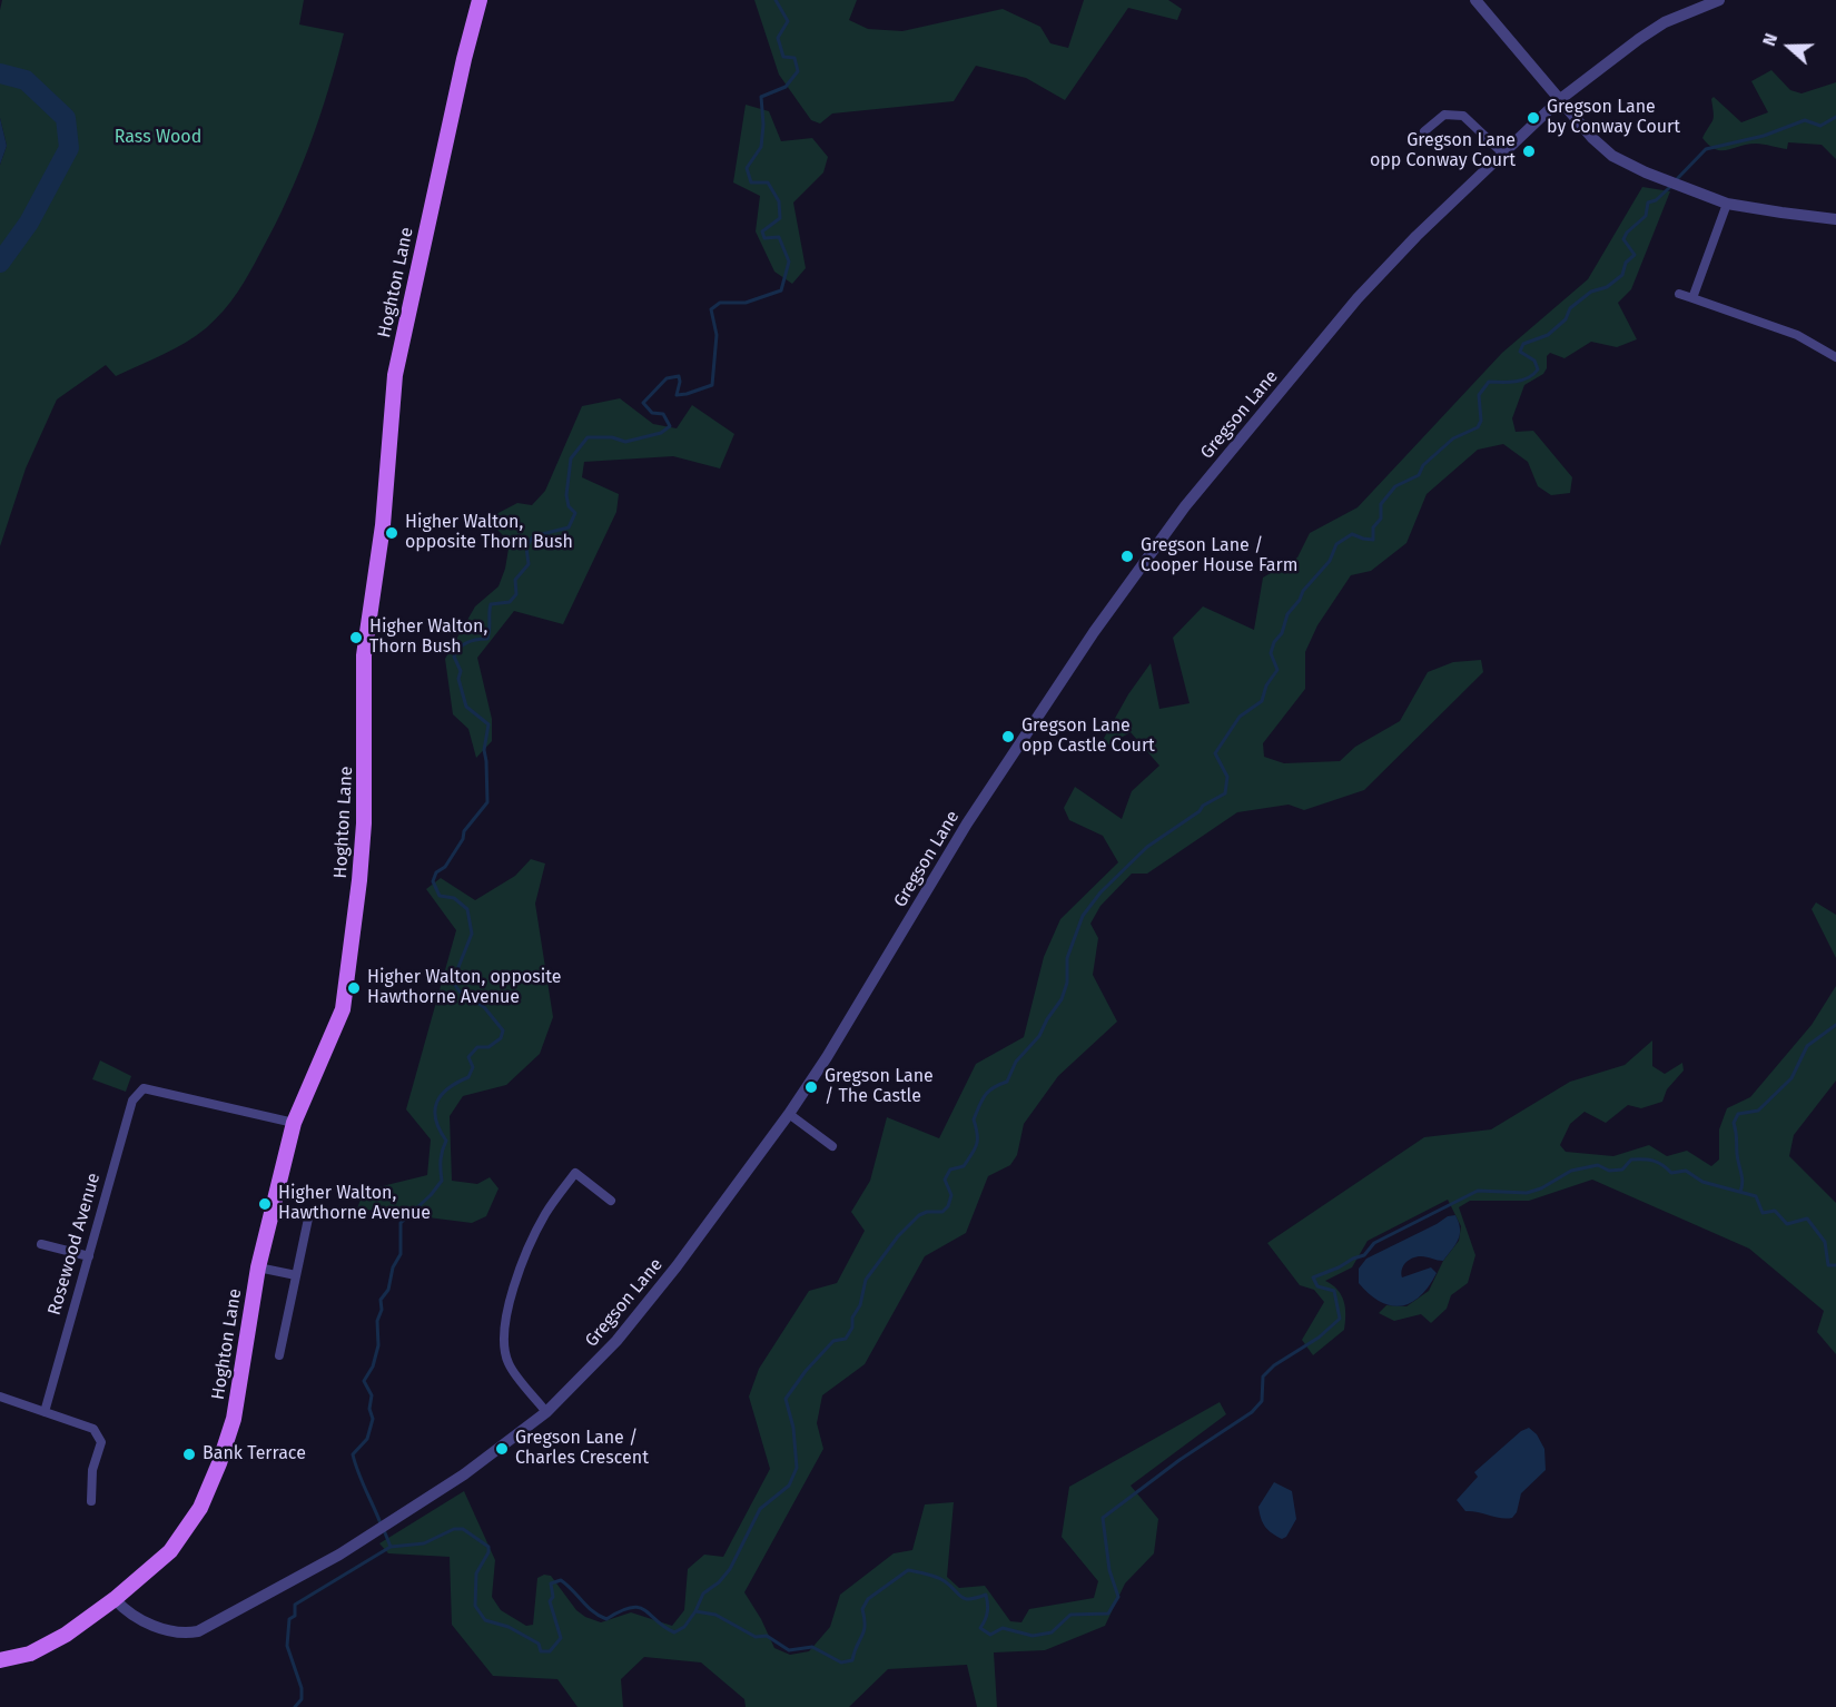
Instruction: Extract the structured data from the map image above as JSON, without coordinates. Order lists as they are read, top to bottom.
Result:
{
  "streets": {
    "main road": ["Hoghton Lane"],
    "street": ["Gregson Lane", "Rosewood Avenue"]
  },
  "crossings": [
    ["Hoghton Lane", "Gregson Lane"],
    ["Hoghton Lane", "Rosewood Avenue"]
  ],
  "parks": ["Rass Wood"],
  "places": [
    "Gregson Lane by Conway Court",
    "Gregson Lane opp Conway Court",
    "Higher Walton, opposite Thorn Bush",
    "Gregson Lane / Cooper House Farm",
    "Higher Walton, Thorn Bush",
    "Gregson Lane opp Castle Court",
    "Higher Walton, opposite Hawthorne Avenue",
    "Gregson Lane / The Castle",
    "Higher Walton, Hawthorne Avenue",
    "Gregson Lane / Charles Crescent",
    "Bank Terrace"
  ],
  "north": "left"
}
